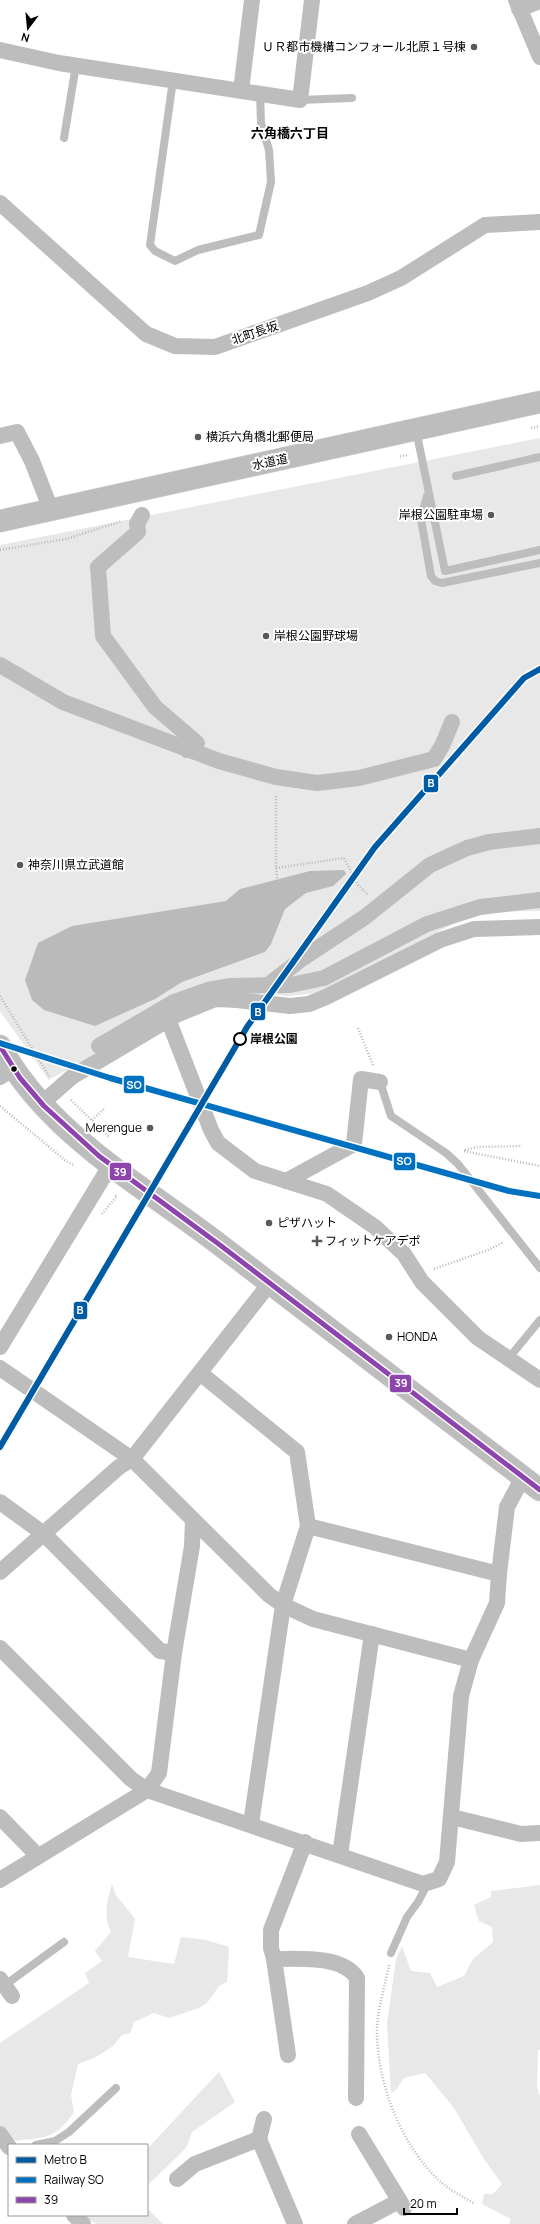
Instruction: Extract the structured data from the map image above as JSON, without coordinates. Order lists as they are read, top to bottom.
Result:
{
  "streets": {
    "main road": ["水道道"],
    "street": ["北町長坂"]
  },
  "districts": ["六角橋六丁目"],
  "places": {
    "other": [
      "ＵＲ都市機構コンフォール北原１号棟",
      "横浜六角橋北郵便局",
      "岸根公園駐車場",
      "岸根公園野球場",
      "神奈川県立武道館",
      "岸根公園",
      "Merengue",
      "ピザハット",
      "HONDA"
    ],
    "health": ["フィットケアデポ"]
  },
  "lines": ["metro line B", "rail line SO", "transit line 39"],
  "legend": ["Metro B", "Railway SO", "39"],
  "scale_bar": "20 m",
  "north": "bottom"
}
